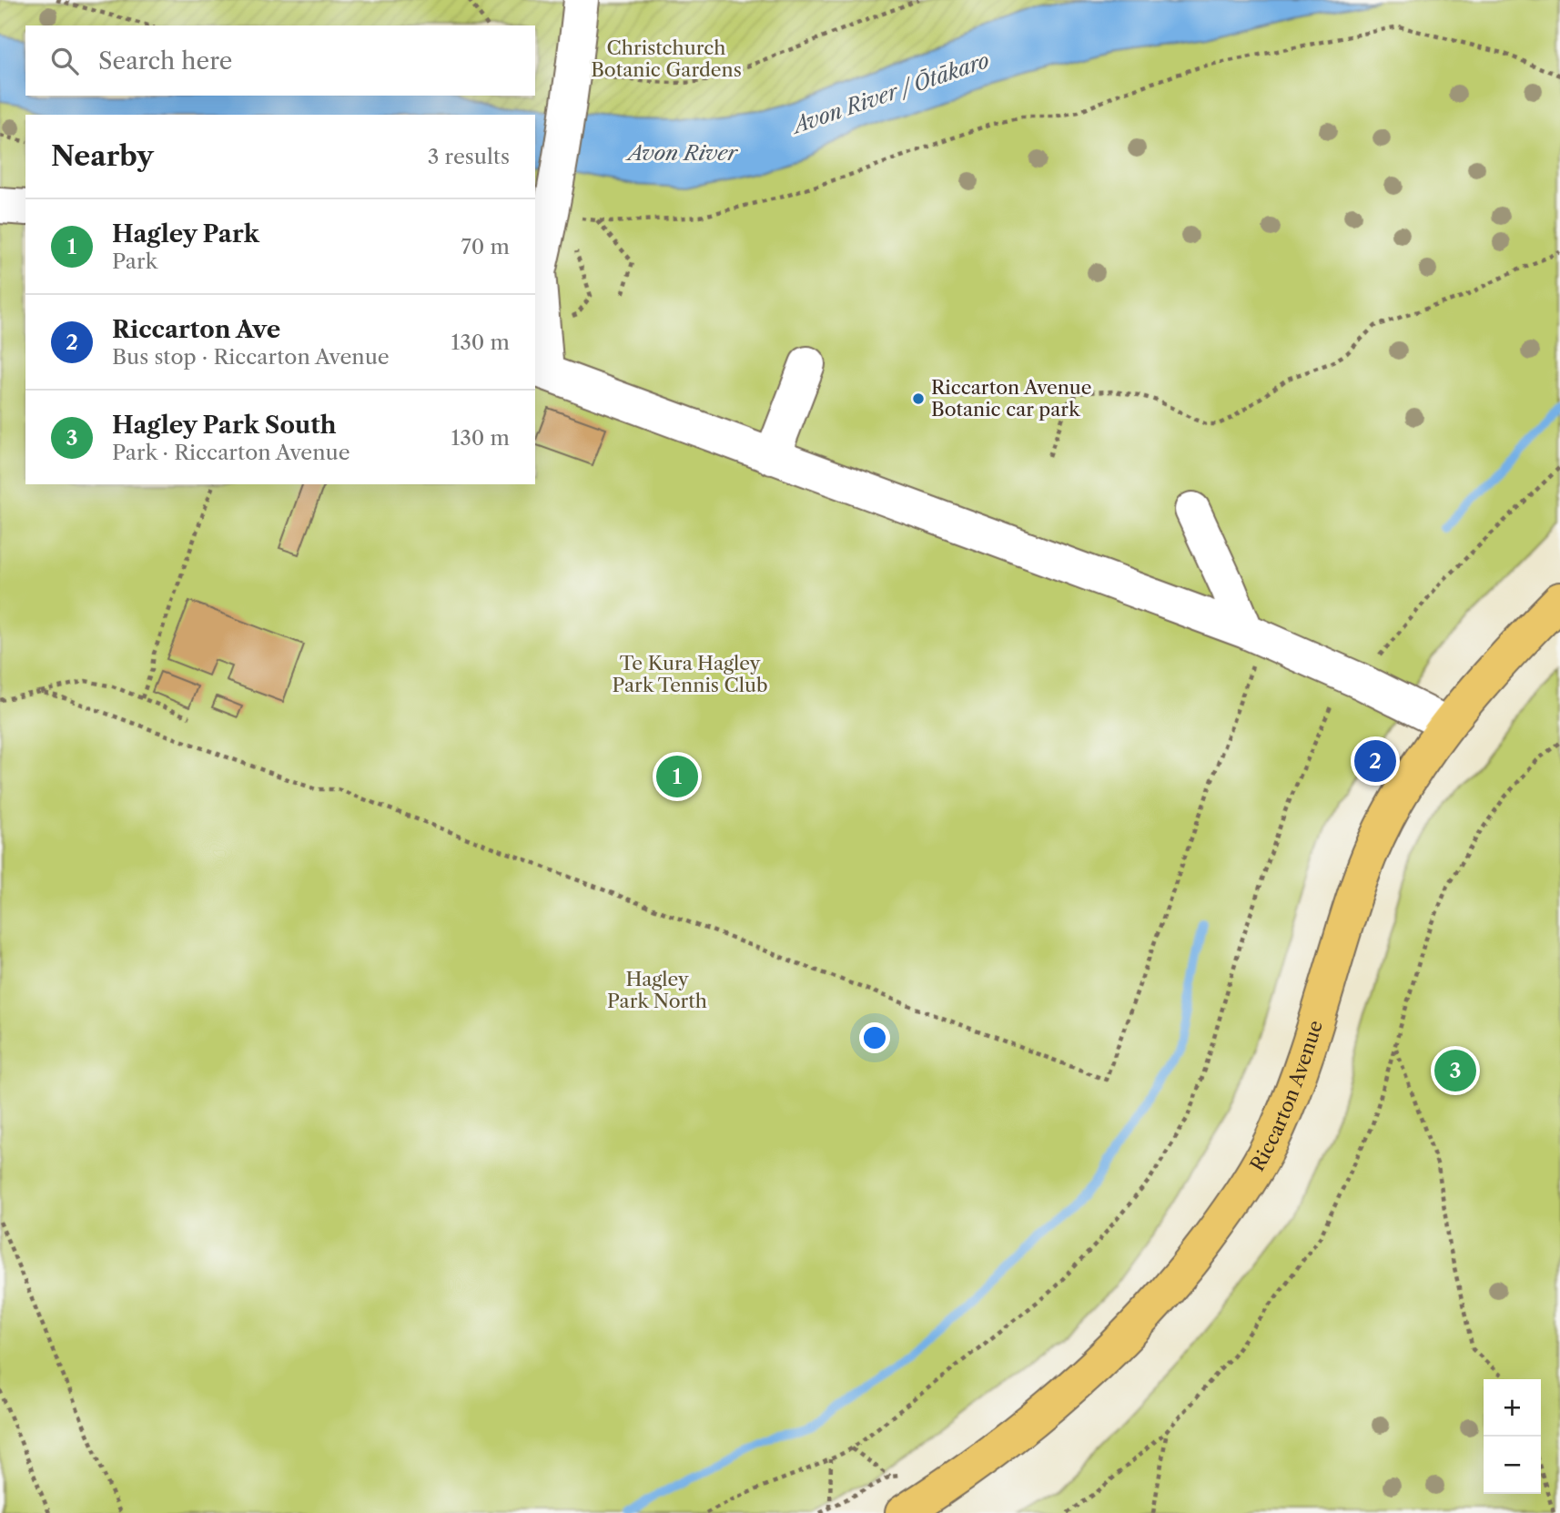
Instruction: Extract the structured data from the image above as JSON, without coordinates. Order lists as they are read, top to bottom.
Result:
{
  "streets": {
    "main road": ["Riccarton Avenue"]
  },
  "water": ["Avon River / Ōtākaro", "Avon River"],
  "parks": ["Christchurch Botanic Gardens", "Te Kura Hagley Park Tennis Club", "Hagley Park North"],
  "places": ["Riccarton Avenue Botanic car park"],
  "page": {
    "search": "Search here",
    "heading": ["Nearby", "3 results"],
    "list": [
      {
        "mark": "1",
        "name": "Hagley Park",
        "note": "Park",
        "value": "70 m"
      },
      {
        "mark": "2",
        "name": "Riccarton Ave",
        "note": "Bus stop · Riccarton Avenue",
        "value": "130 m"
      },
      {
        "mark": "3",
        "name": "Hagley Park South",
        "note": "Park · Riccarton Avenue",
        "value": "130 m"
      }
    ],
    "pins": ["2", "1", "3"],
    "map_buttons": ["+", "−"]
  }
}
